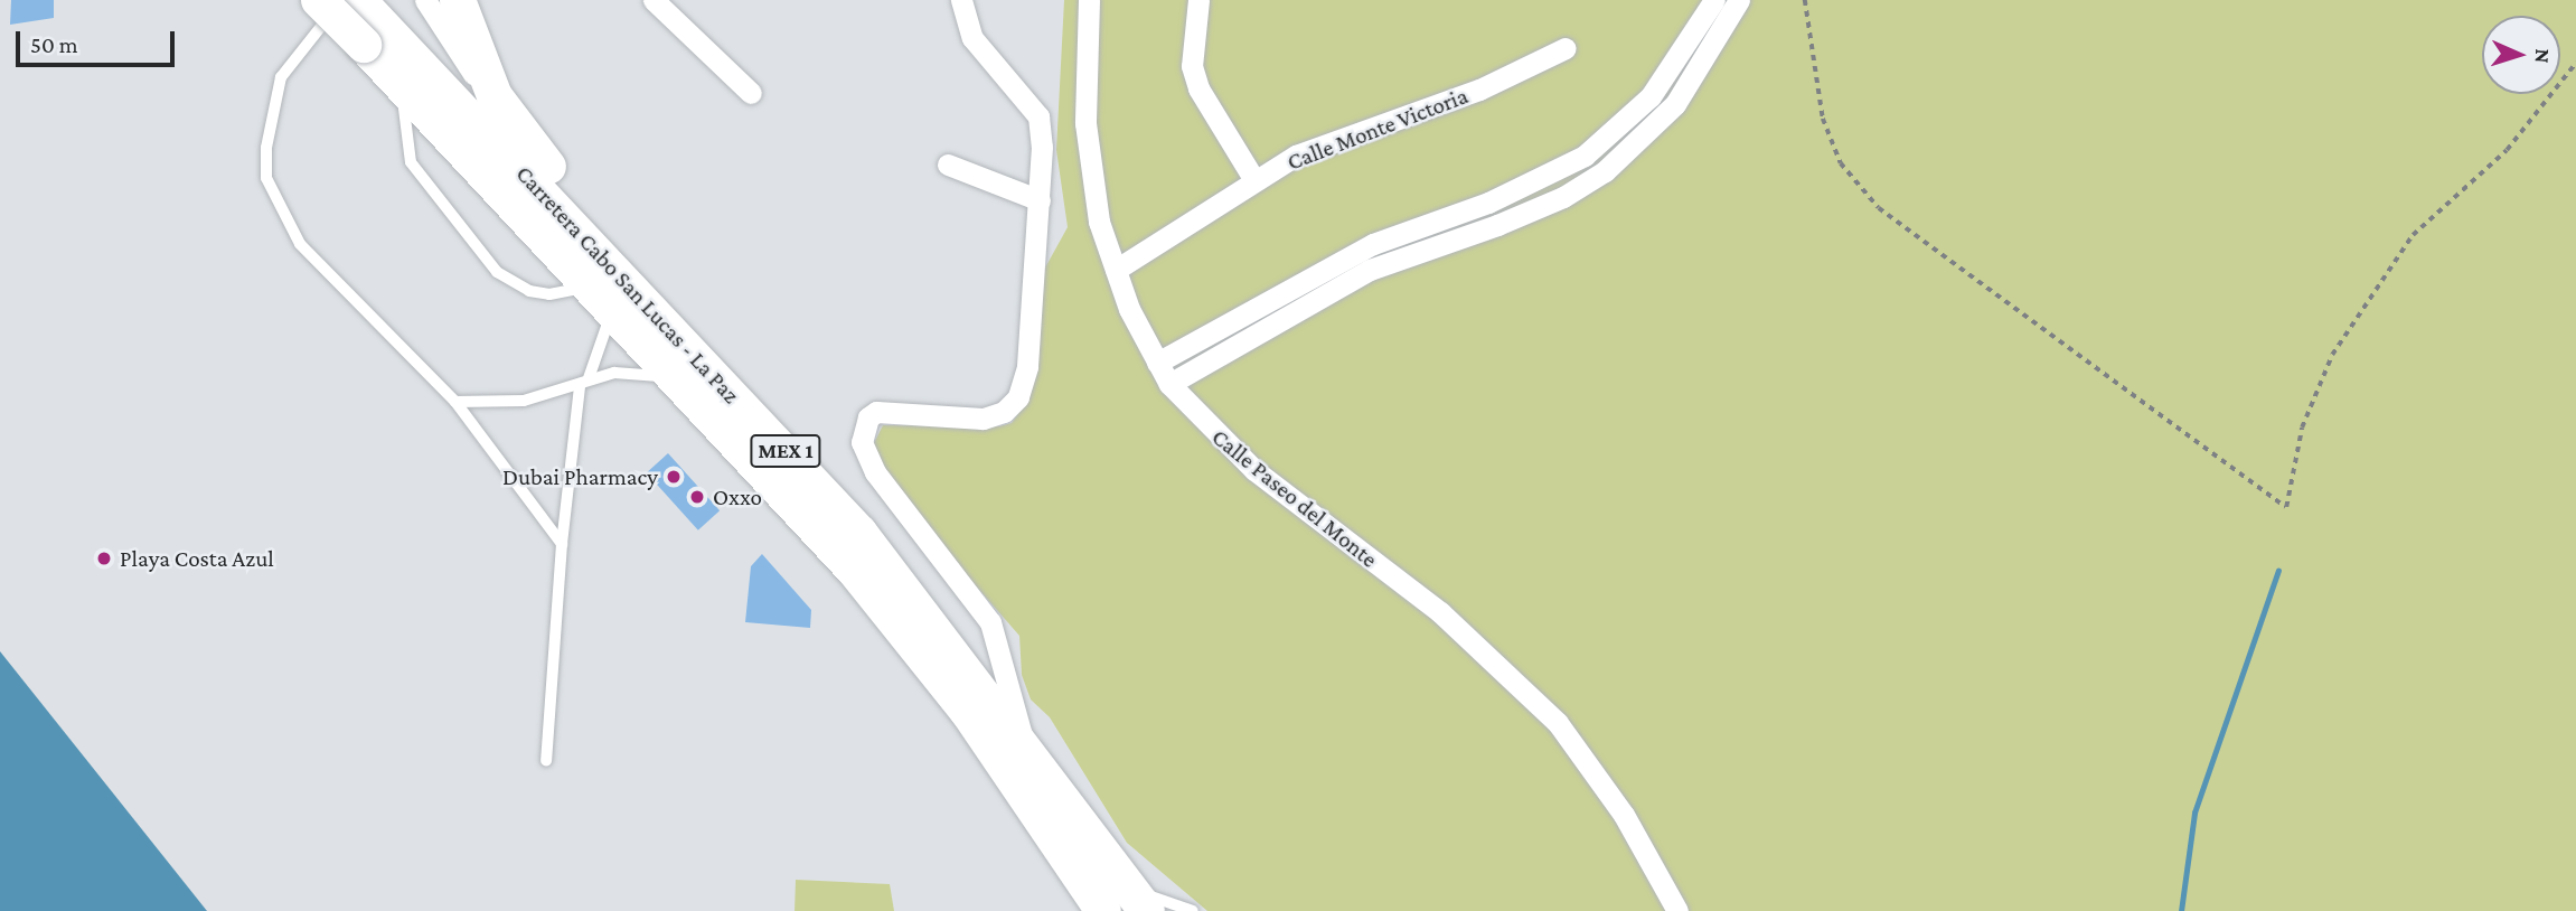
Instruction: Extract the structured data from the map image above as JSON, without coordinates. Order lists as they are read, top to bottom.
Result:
{
  "streets": {
    "highway": ["Carretera Cabo San Lucas - La Paz", "MEX 1"],
    "street": ["Calle Monte Victoria", "Calle Paseo del Monte"]
  },
  "crossings": [
    ["Calle Monte Victoria", "Calle Paseo del Monte"]
  ],
  "places": ["Dubai Pharmacy", "Oxxo", "Playa Costa Azul"],
  "scale_bar": "50 m",
  "north": "right"
}
